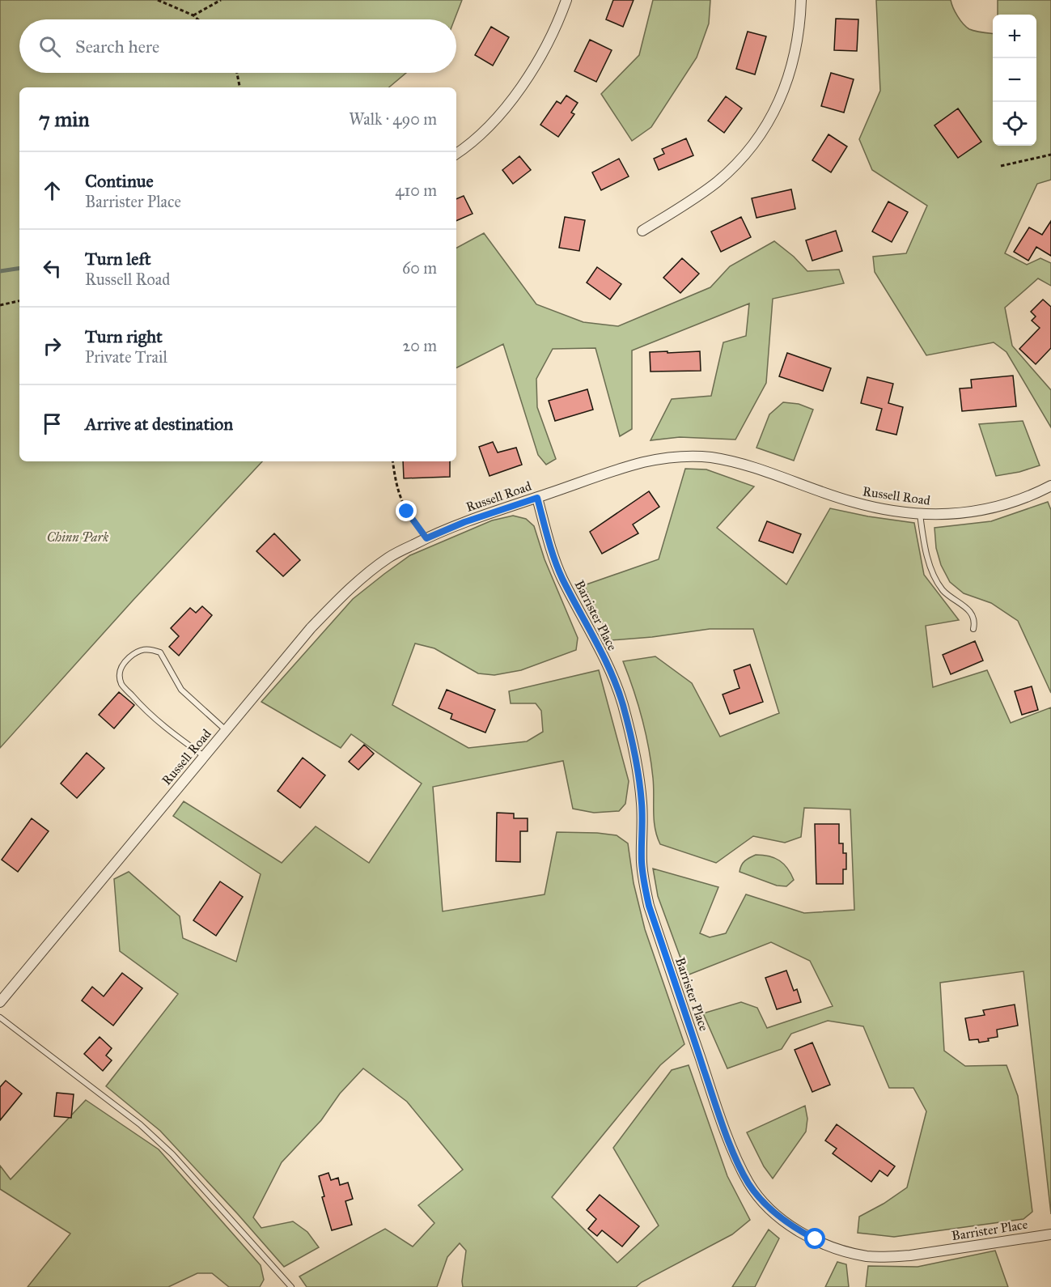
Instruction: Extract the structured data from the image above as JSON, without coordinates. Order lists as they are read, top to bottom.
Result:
{
  "streets": {
    "street": ["Russell Road", "Barrister Place"]
  },
  "crossings": [
    ["Russell Road", "Barrister Place"]
  ],
  "parks": ["Chinn Park"],
  "page": {
    "map_buttons": ["+", "−"],
    "search": "Search here",
    "heading": ["7 min", "Walk · 490 m"],
    "list": [
      ["Continue", "Barrister Place", "410 m"],
      ["Turn left", "Russell Road", "60 m"],
      ["Turn right", "Private Trail", "20 m"],
      "Arrive at destination"
    ]
  }
}
